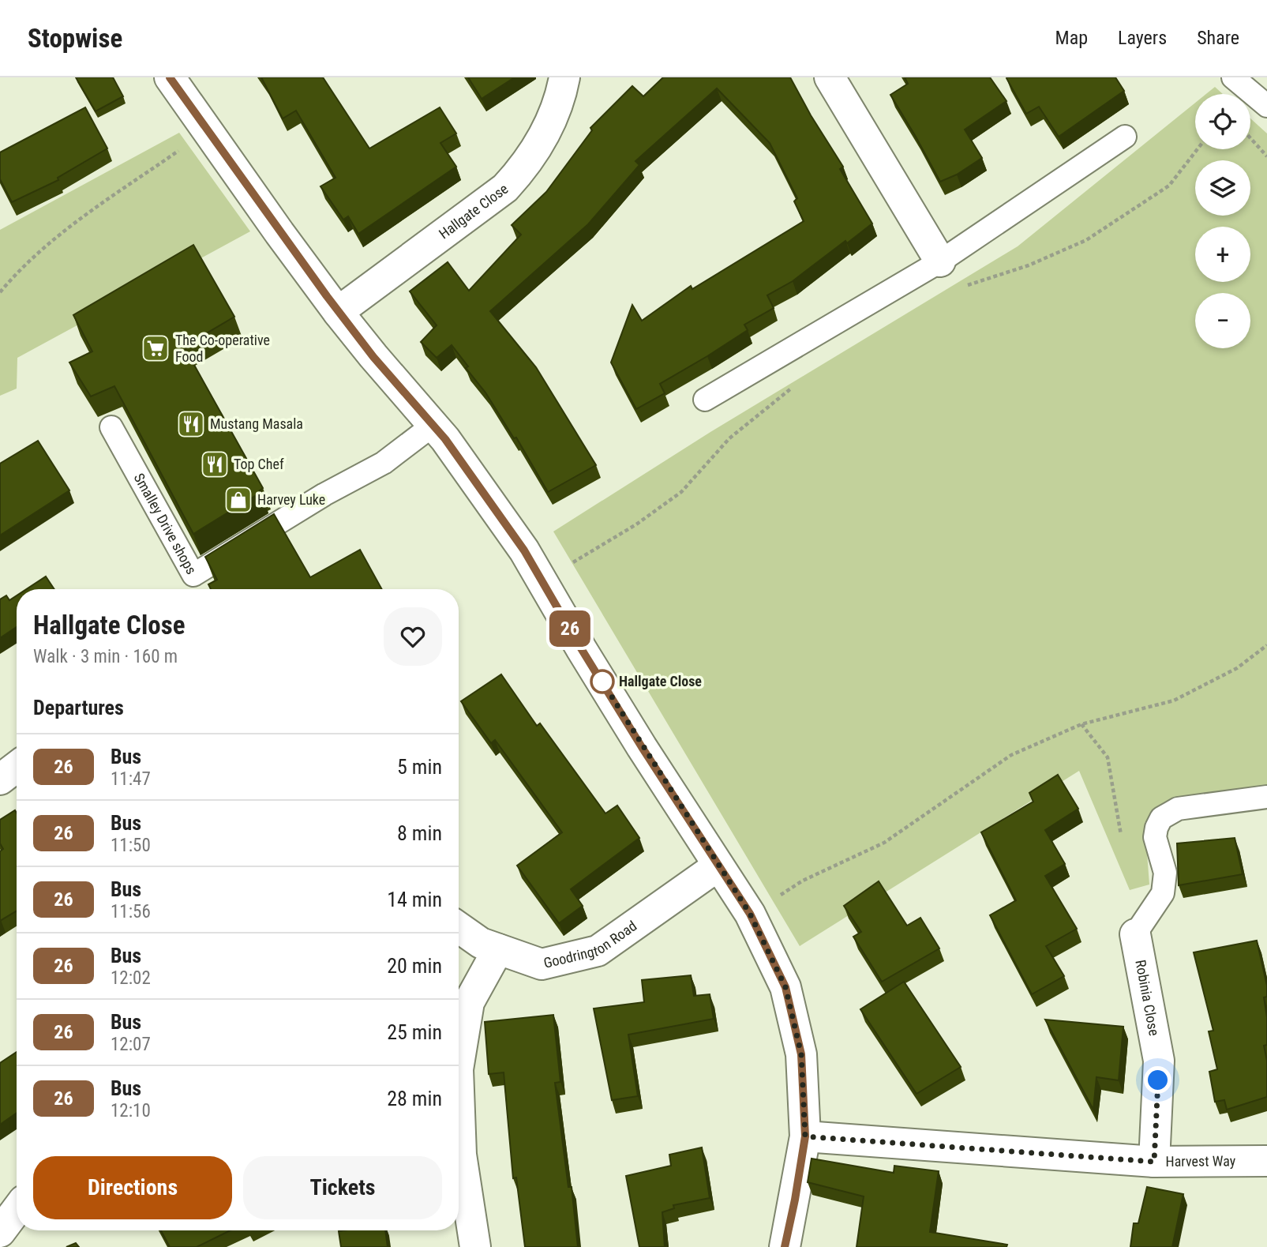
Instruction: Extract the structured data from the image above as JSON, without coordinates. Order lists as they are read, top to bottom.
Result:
{
  "streets": {
    "street": [
      "Hallgate Close",
      "Goodrington Road",
      "Robinia Close",
      "Harvest Way"
    ],
    "lane": ["Smalley Drive shops"]
  },
  "crossings": [
    ["Robinia Close", "Harvest Way"]
  ],
  "places": {
    "supermarket": ["The Co-operative Food"],
    "restaurant": ["Mustang Masala", "Top Chef"],
    "shop": ["Harvey Luke"],
    "other": ["Hallgate Close"]
  },
  "lines": ["bus line 26"],
  "page": {
    "header": "Stopwise",
    "nav": ["Map", "Layers", "Share"],
    "on_map": "26",
    "map_buttons": ["+", "−"],
    "heading": [
      ["Hallgate Close", "Walk · 3 min · 160 m"],
      "Departures"
    ],
    "list": [
      {
        "mark": "26",
        "name": "Bus",
        "note": "11:47",
        "value": "5 min"
      },
      {
        "mark": "26",
        "name": "Bus",
        "note": "11:50",
        "value": "8 min"
      },
      {
        "mark": "26",
        "name": "Bus",
        "note": "11:56",
        "value": "14 min"
      },
      {
        "mark": "26",
        "name": "Bus",
        "note": "12:02",
        "value": "20 min"
      },
      {
        "mark": "26",
        "name": "Bus",
        "note": "12:07",
        "value": "25 min"
      },
      {
        "mark": "26",
        "name": "Bus",
        "note": "12:10",
        "value": "28 min"
      }
    ],
    "buttons": ["Directions", "Tickets"]
  }
}
